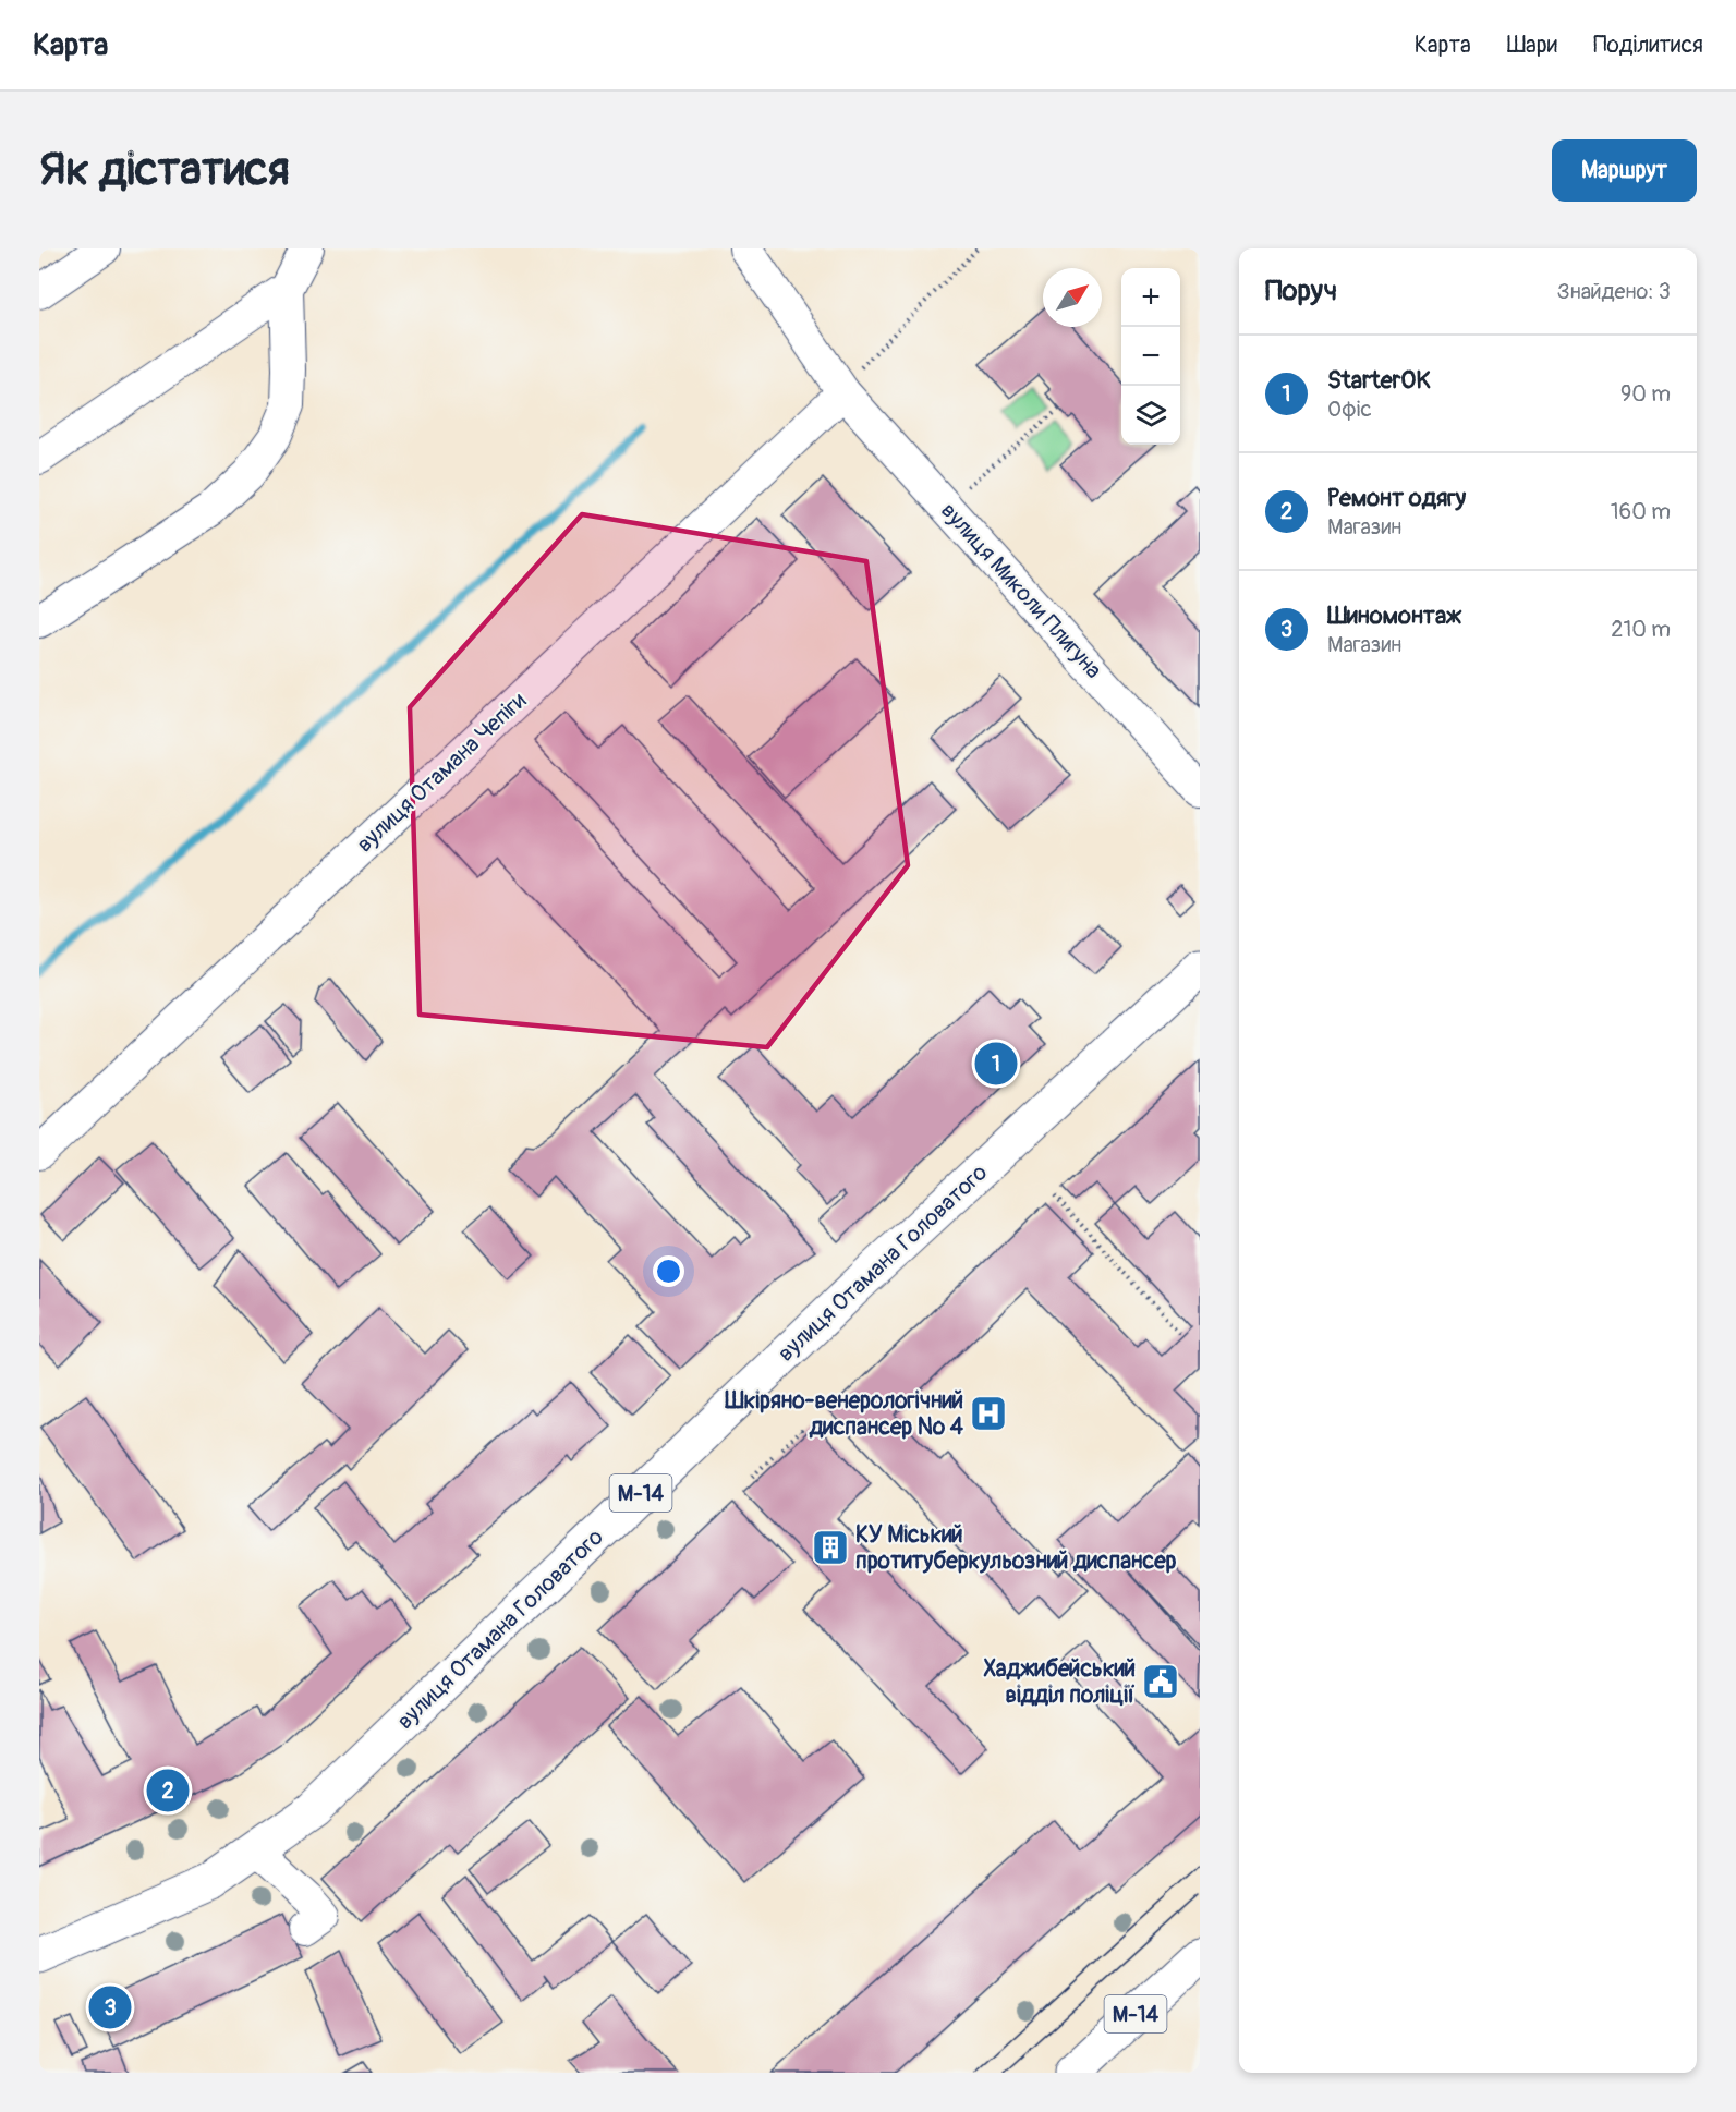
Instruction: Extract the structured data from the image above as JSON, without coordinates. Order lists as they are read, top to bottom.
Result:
{
  "streets": {
    "main road": ["вулиця Отамана Головатого", "М-14"],
    "street": ["вулиця Миколи Плигуна", "вулиця Отамана Чепіги"]
  },
  "crossings": [
    ["вулиця Миколи Плигуна", "вулиця Отамана Чепіги"]
  ],
  "places": {
    "hospital": ["Шкіряно-венерологічний диспансер № 4"],
    "building": ["КУ Міський протитуберкульозний диспансер"],
    "public building": ["Хаджибейський відділ поліції"]
  },
  "north": "top right",
  "page": {
    "header": "Карта",
    "nav": ["Карта", "Шари", "Поділитися"],
    "buttons": "Маршрут",
    "title": "Як дістатися",
    "heading": ["Поруч", "Знайдено: 3"],
    "map_buttons": ["+", "−"],
    "list": [
      {
        "mark": "1",
        "name": "StarterOK",
        "note": "Офіс",
        "value": "90 m"
      },
      {
        "mark": "2",
        "name": "Ремонт одягу",
        "note": "Магазин",
        "value": "160 m"
      },
      {
        "mark": "3",
        "name": "Шиномонтаж",
        "note": "Магазин",
        "value": "210 m"
      }
    ],
    "pins": ["1", "2", "3"]
  }
}
